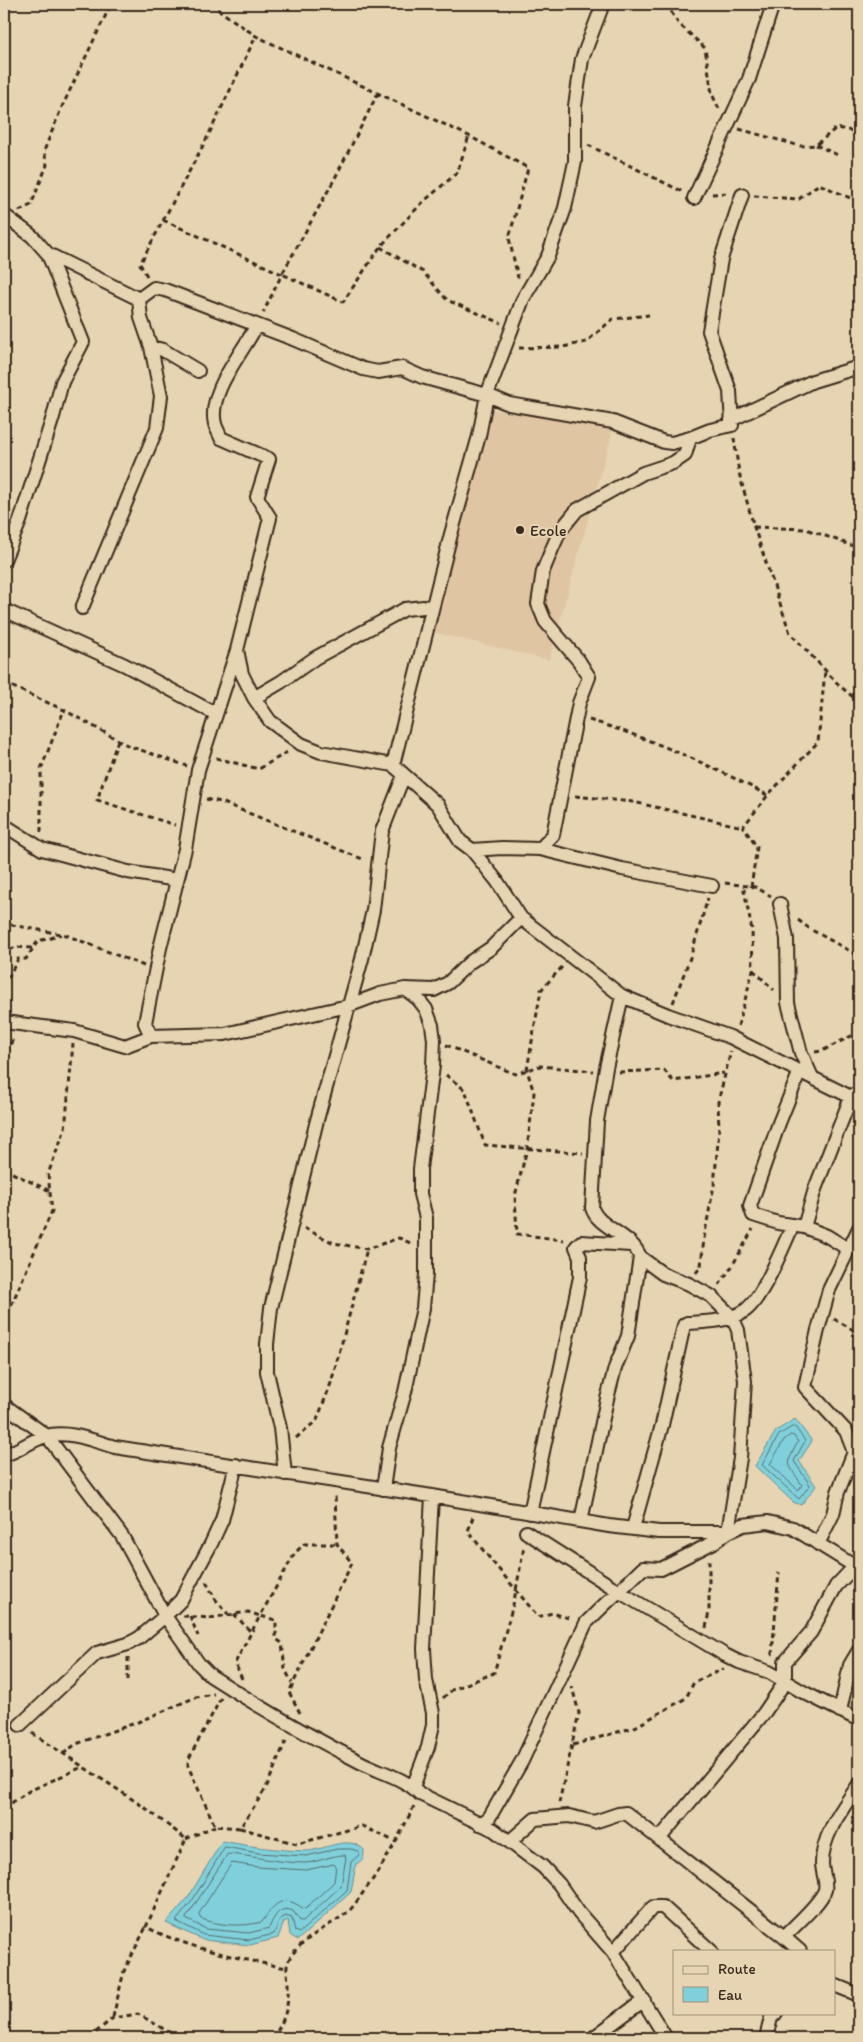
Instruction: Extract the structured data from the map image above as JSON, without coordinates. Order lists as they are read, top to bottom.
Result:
{
  "places": ["Ecole"],
  "legend": ["Route", "Eau"]
}
